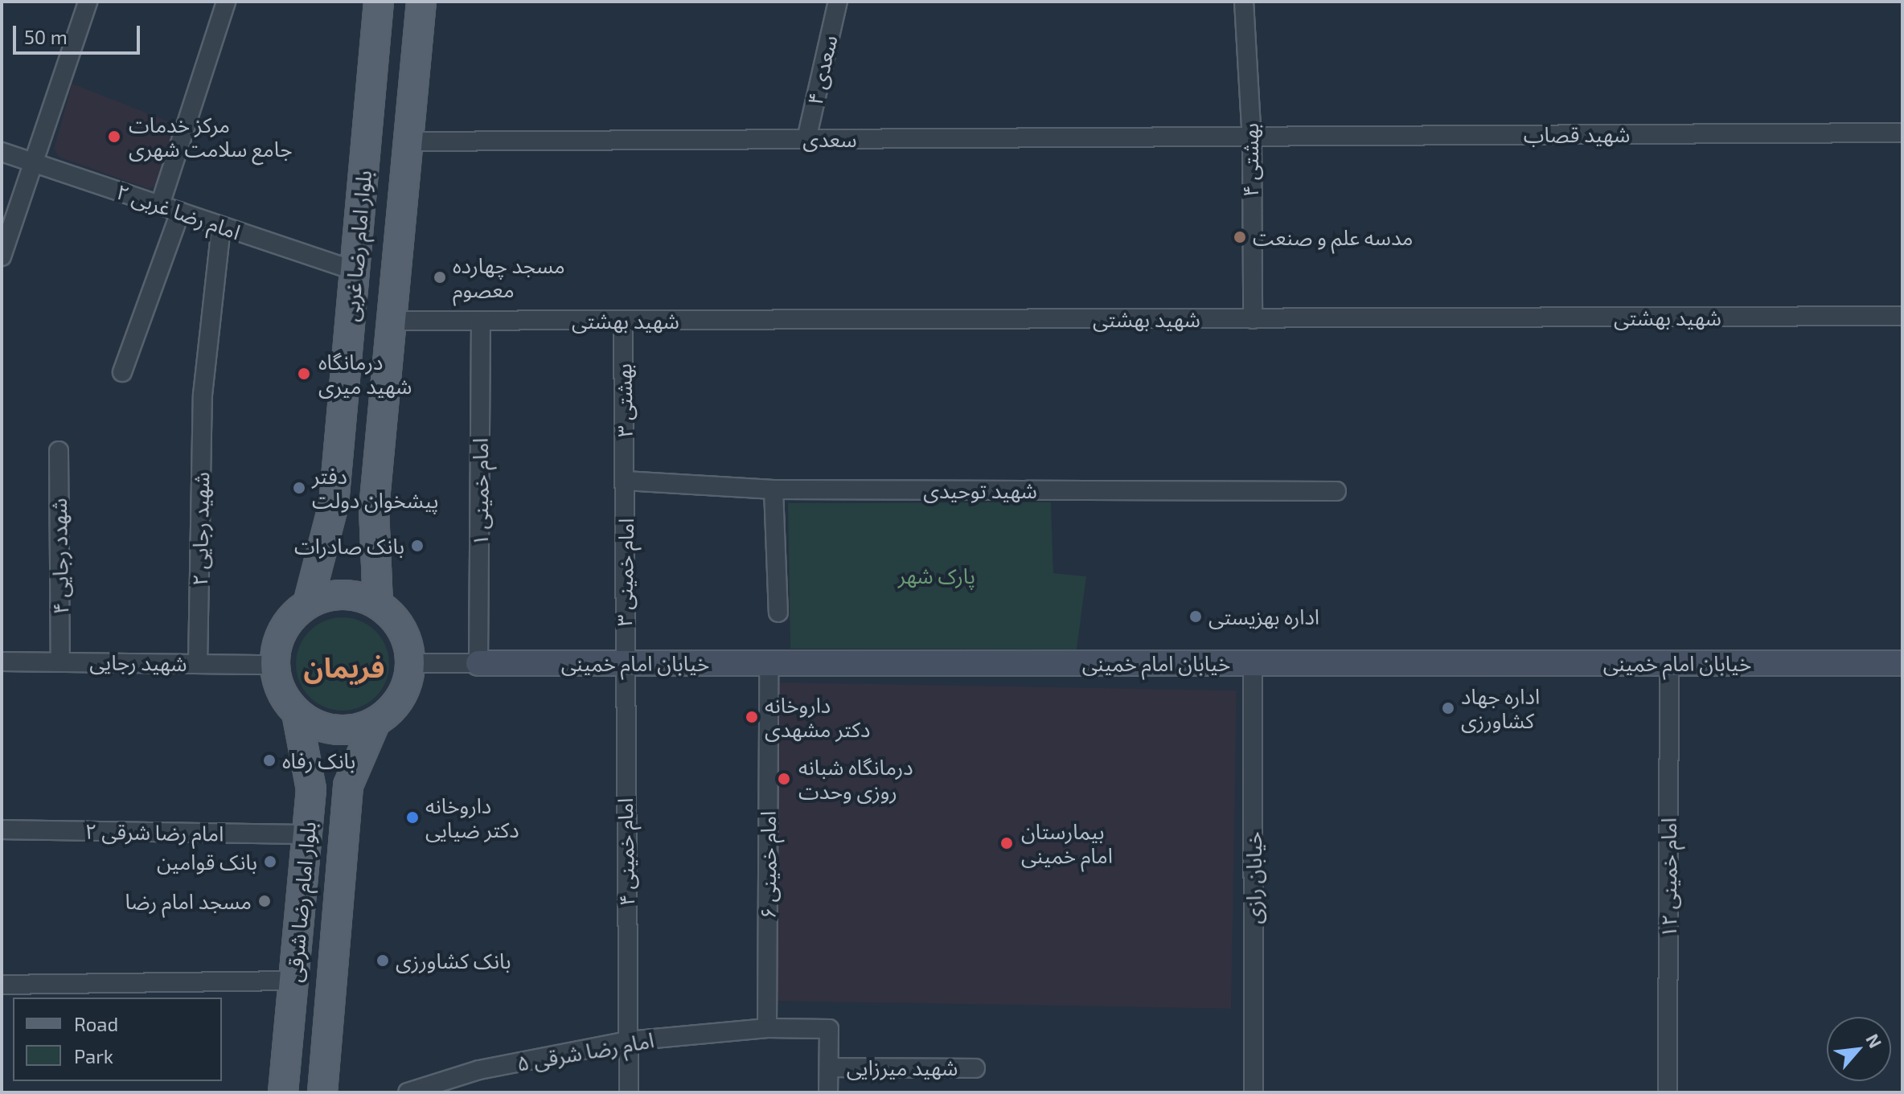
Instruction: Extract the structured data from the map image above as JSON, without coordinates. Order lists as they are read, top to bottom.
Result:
{
  "streets": {
    "main road": ["بلوار امام رضا غربی", "بلوار امام رضا شرقی"],
    "street": [
      "سعدی ۴",
      "شهید قصاب",
      "سعدی",
      "بهشتی ۴",
      "امام رضا غربی ۲",
      "شهید بهشتی",
      "بهشتی ۳",
      "شهید توحیدی",
      "امام خمینی ۱",
      "شهید رجایی ۲",
      "شهدد رجایی ۴",
      "امام خمینی ۳",
      "شهید رجایی",
      "خیابان امام خمینی",
      "امام رضا شرقی ۲",
      "امام خمینی ۴",
      "امام خمینی ۶",
      "خیابان رازی",
      "امام خمینی ۱۲",
      "امام رضا شرقی ۵",
      "شهید میرزایی"
    ]
  },
  "crossings": [
    ["سعدی ۴", "سعدی"],
    ["شهید قصاب", "سعدی"],
    ["شهید قصاب", "بهشتی ۴"],
    ["سعدی", "بهشتی ۴"],
    ["سعدی", "بلوار امام رضا غربی"],
    ["بهشتی ۴", "شهید بهشتی"],
    ["امام رضا غربی ۲", "بلوار امام رضا غربی"],
    ["امام رضا غربی ۲", "شهید رجایی ۲"],
    ["بلوار امام رضا غربی", "شهید بهشتی"],
    ["بلوار امام رضا غربی", "شهید رجایی"],
    ["بلوار امام رضا غربی", "خیابان امام خمینی"],
    ["بلوار امام رضا غربی", "بلوار امام رضا شرقی"],
    ["شهید بهشتی", "بهشتی ۳"],
    ["شهید بهشتی", "امام خمینی ۱"],
    ["بهشتی ۳", "شهید توحیدی"],
    ["بهشتی ۳", "امام خمینی ۳"],
    ["شهید توحیدی", "امام خمینی ۳"],
    ["امام خمینی ۱", "خیابان امام خمینی"],
    ["شهید رجایی ۲", "شهید رجایی"],
    ["شهدد رجایی ۴", "شهید رجایی"],
    ["امام خمینی ۳", "خیابان امام خمینی"],
    ["امام خمینی ۳", "امام خمینی ۴"],
    ["شهید رجایی", "خیابان امام خمینی"],
    ["شهید رجایی", "بلوار امام رضا شرقی"],
    ["خیابان امام خمینی", "امام خمینی ۴"],
    ["خیابان امام خمینی", "امام خمینی ۶"],
    ["خیابان امام خمینی", "خیابان رازی"],
    ["خیابان امام خمینی", "امام خمینی ۱۲"],
    ["خیابان امام خمینی", "بلوار امام رضا شرقی"],
    ["امام رضا شرقی ۲", "بلوار امام رضا شرقی"],
    ["امام خمینی ۴", "امام رضا شرقی ۵"],
    ["امام خمینی ۶", "امام رضا شرقی ۵"],
    ["امام رضا شرقی ۵", "شهید میرزایی"]
  ],
  "districts": ["فریمان"],
  "parks": ["پارک شهر"],
  "places": [
    "مرکز خدمات جامع سلامت شهری",
    "مدسه علم و صنعت",
    "مسجد چهارده معصوم",
    "درمانگاه شهید میری",
    "دفتر پیشخوان دولت",
    "بانک صادرات",
    "اداره بهزیستی",
    "اداره جهاد کشاورزی",
    "داروخانه دکتر مشهدی",
    "بانک رفاه",
    "درمانگاه شبانه روزی وحدت",
    "داروخانه دکتر ضیایی",
    "بیمارستان امام خمینی",
    "بانک قوامین",
    "مسجد امام رضا",
    "بانک کشاورزی"
  ],
  "legend": ["Road", "Park"],
  "scale_bar": "50 m",
  "north": "top right"
}
